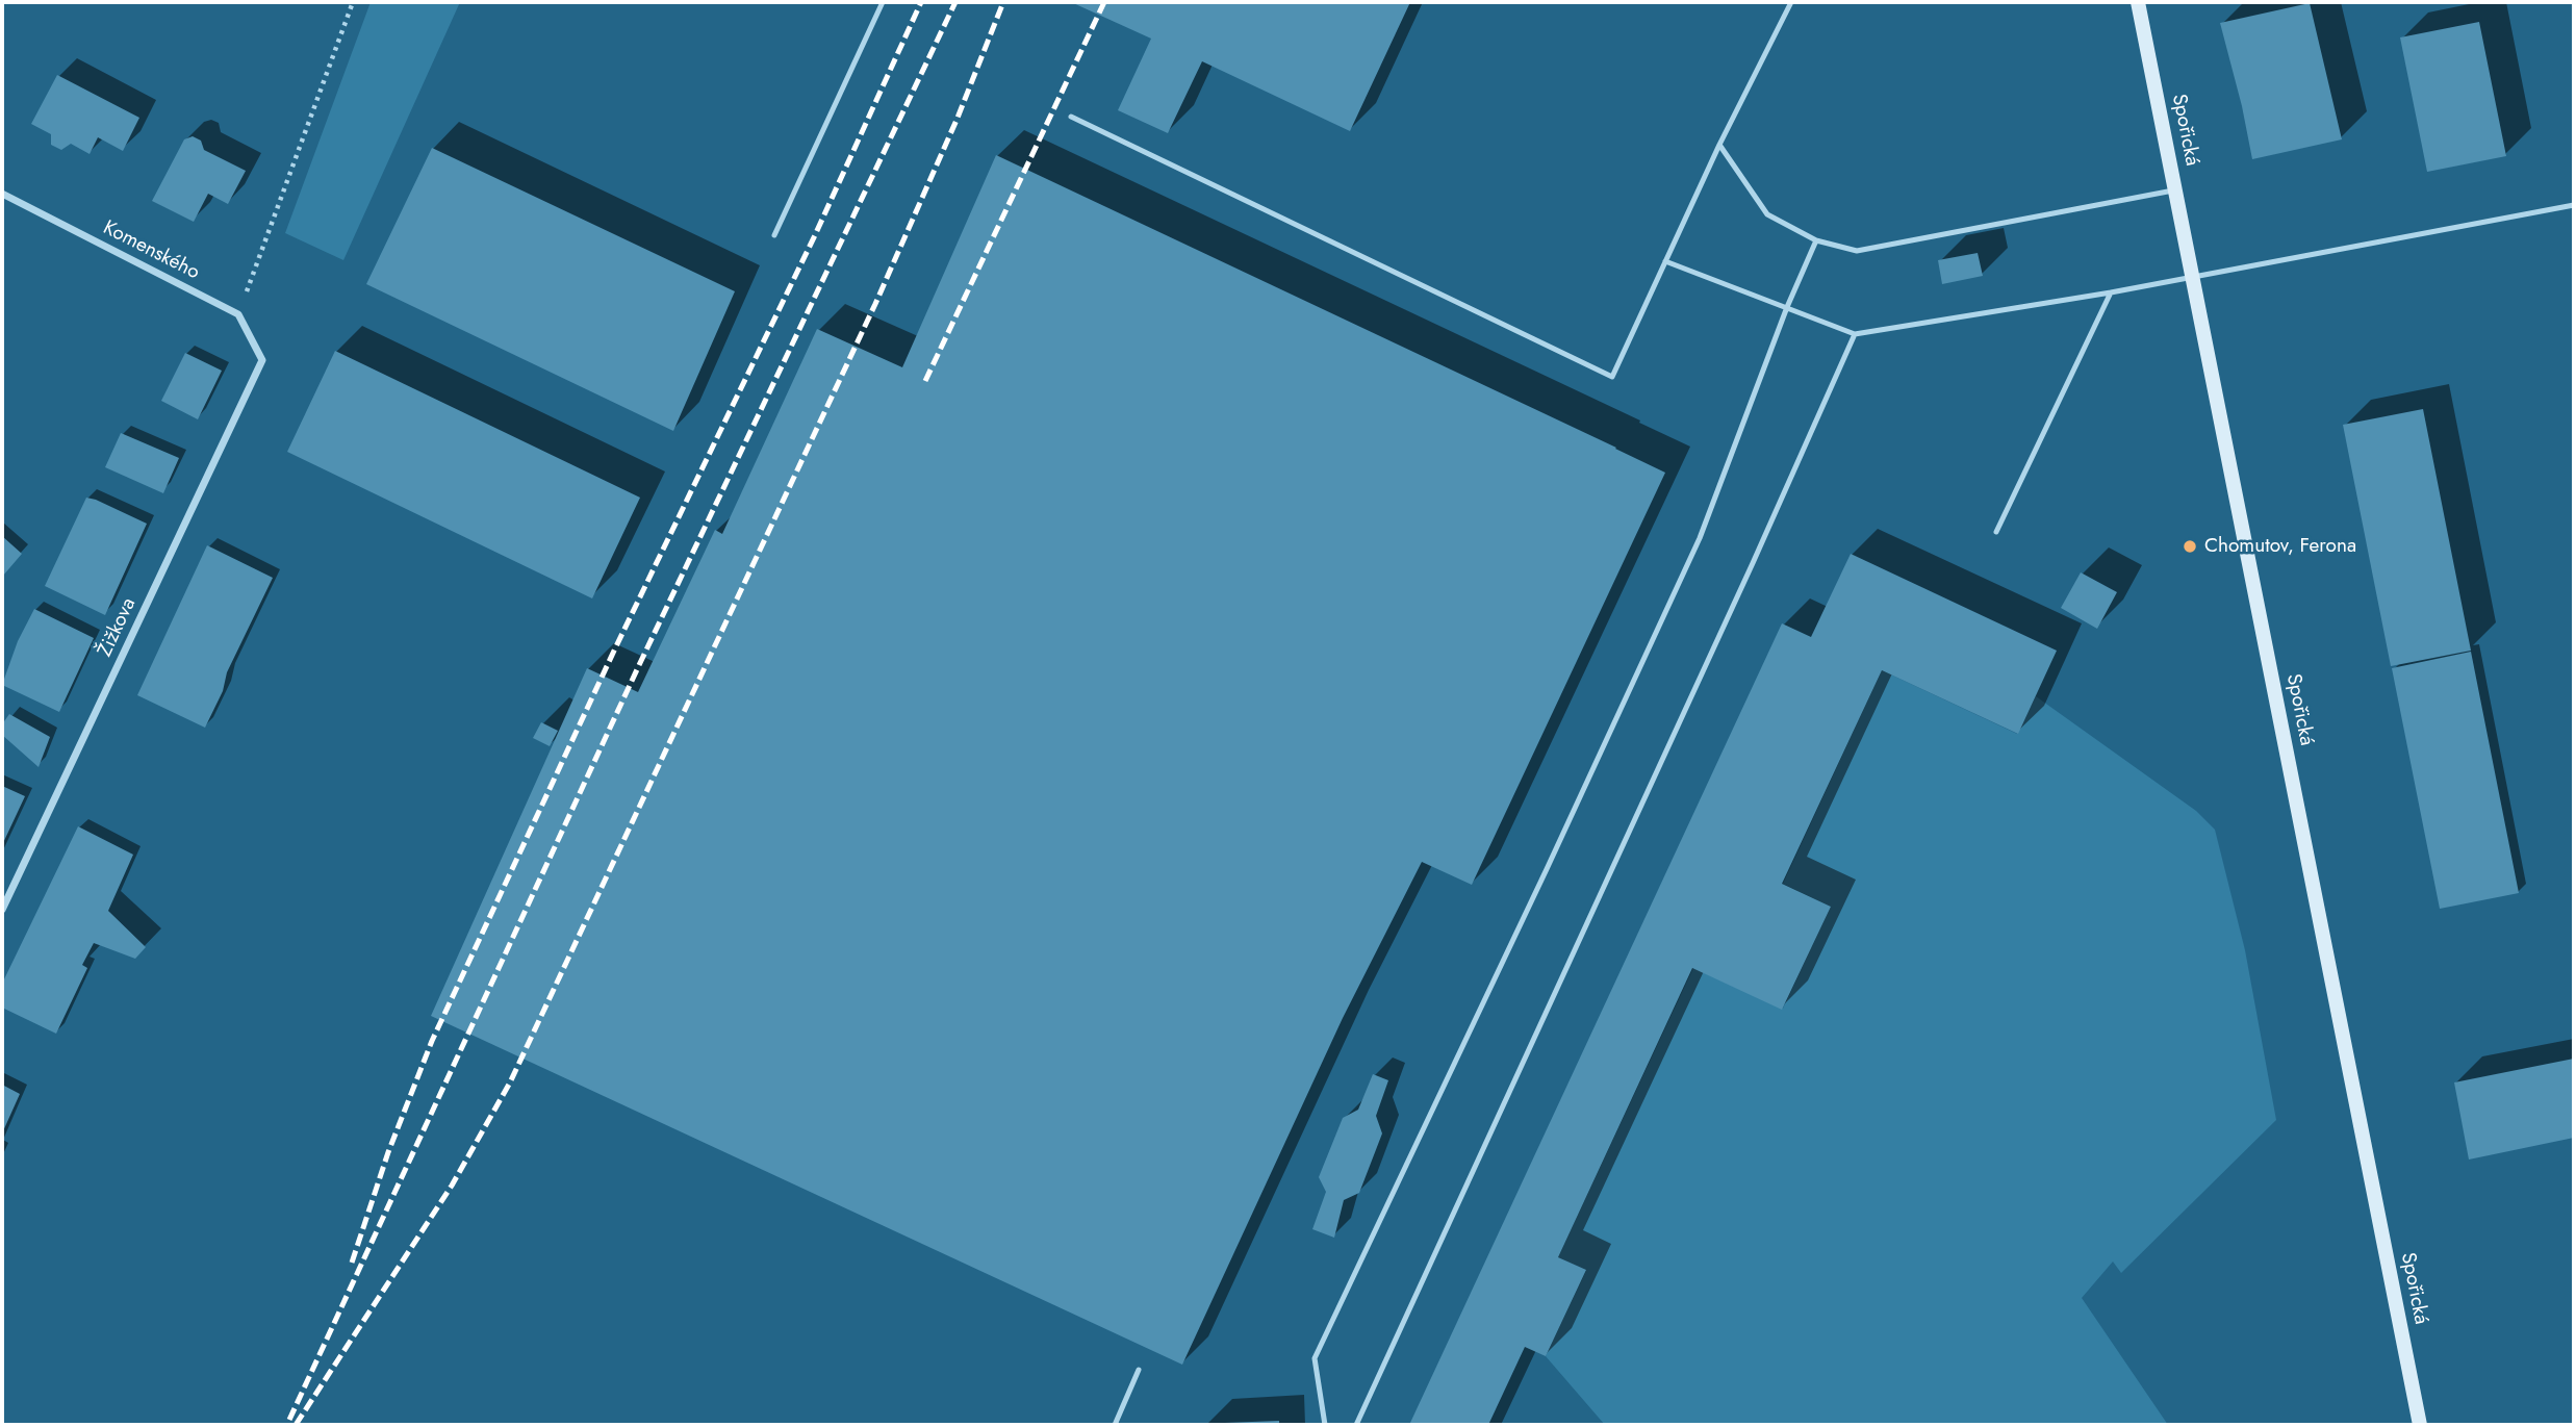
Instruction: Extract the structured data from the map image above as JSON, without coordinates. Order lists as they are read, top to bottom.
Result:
{
  "streets": {
    "street": ["Spořická", "Komenského", "Žižkova"]
  },
  "crossings": [
    ["Komenského", "Žižkova"]
  ],
  "places": ["Chomutov, Ferona"]
}
